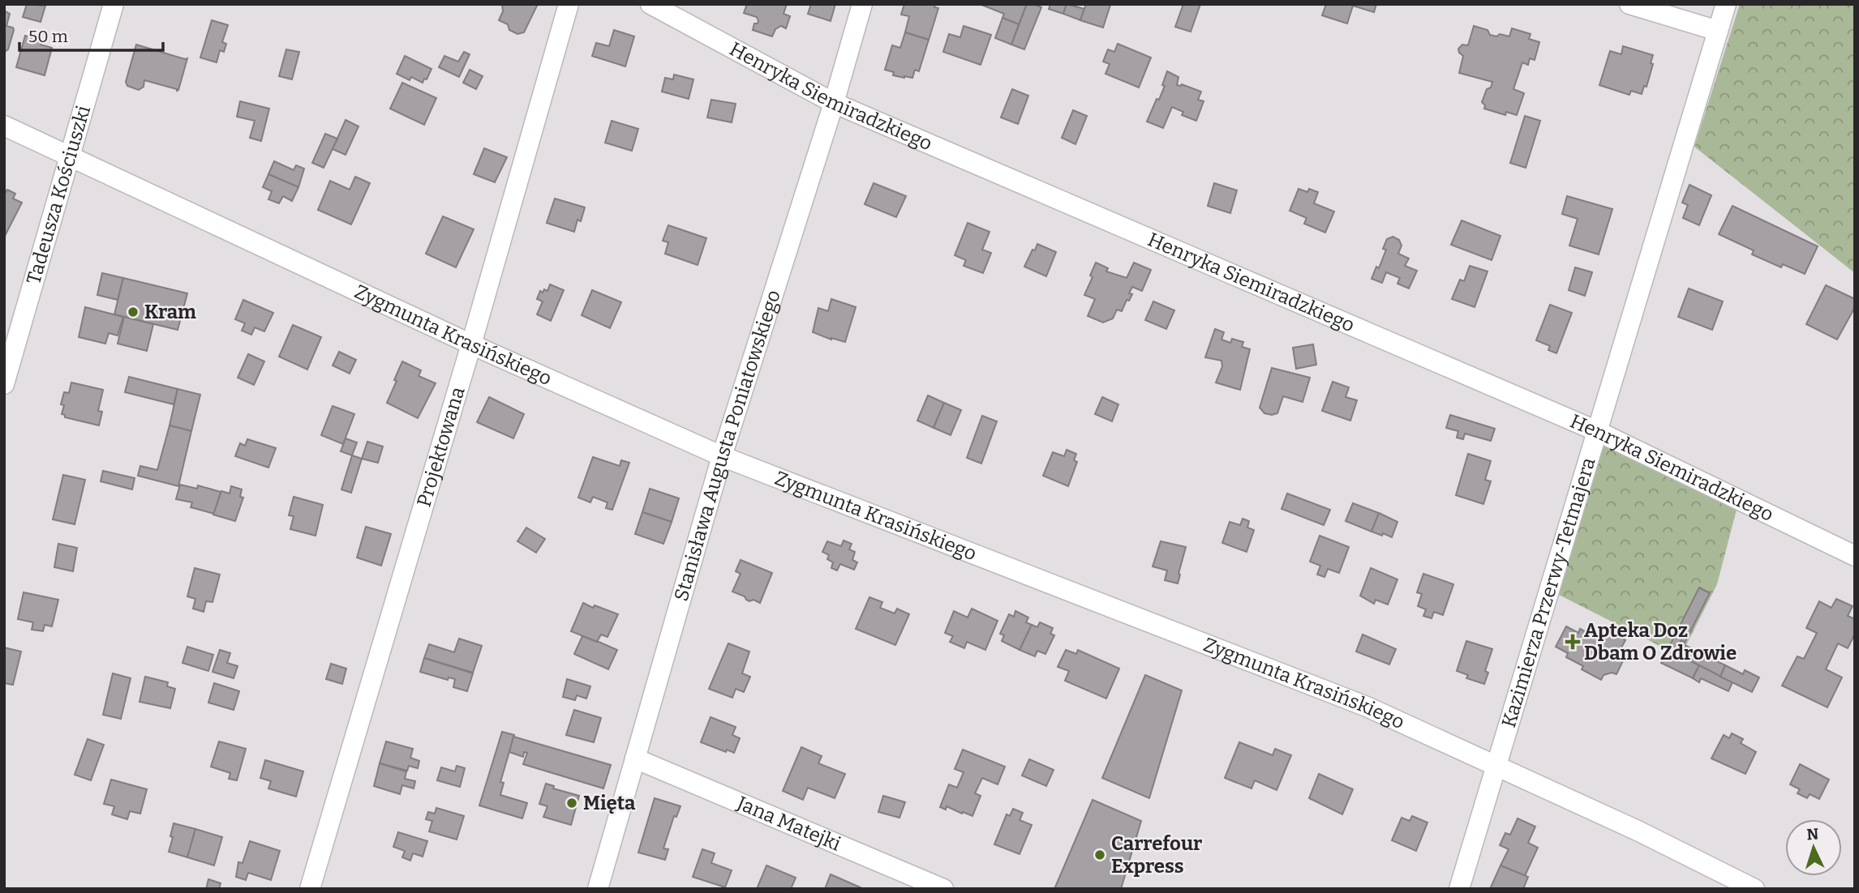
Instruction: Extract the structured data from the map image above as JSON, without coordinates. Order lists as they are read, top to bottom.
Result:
{
  "streets": {
    "street": [
      "Henryka Siemiradzkiego",
      "Tadeusza Kościuszki",
      "Zygmunta Krasińskiego",
      "Stanisława Augusta Poniatowskiego",
      "Projektowana",
      "Kazimierza Przerwy-Tetmajera",
      "Jana Matejki"
    ]
  },
  "crossings": [
    ["Henryka Siemiradzkiego", "Stanisława Augusta Poniatowskiego"],
    ["Henryka Siemiradzkiego", "Kazimierza Przerwy-Tetmajera"],
    ["Tadeusza Kościuszki", "Zygmunta Krasińskiego"],
    ["Zygmunta Krasińskiego", "Stanisława Augusta Poniatowskiego"],
    ["Zygmunta Krasińskiego", "Projektowana"],
    ["Zygmunta Krasińskiego", "Kazimierza Przerwy-Tetmajera"],
    ["Stanisława Augusta Poniatowskiego", "Jana Matejki"]
  ],
  "places": {
    "other": ["Kram", "Mięta", "Carrefour Express"],
    "health": ["Apteka Doz Dbam O Zdrowie"]
  },
  "scale_bar": "50 m",
  "north": "top"
}
